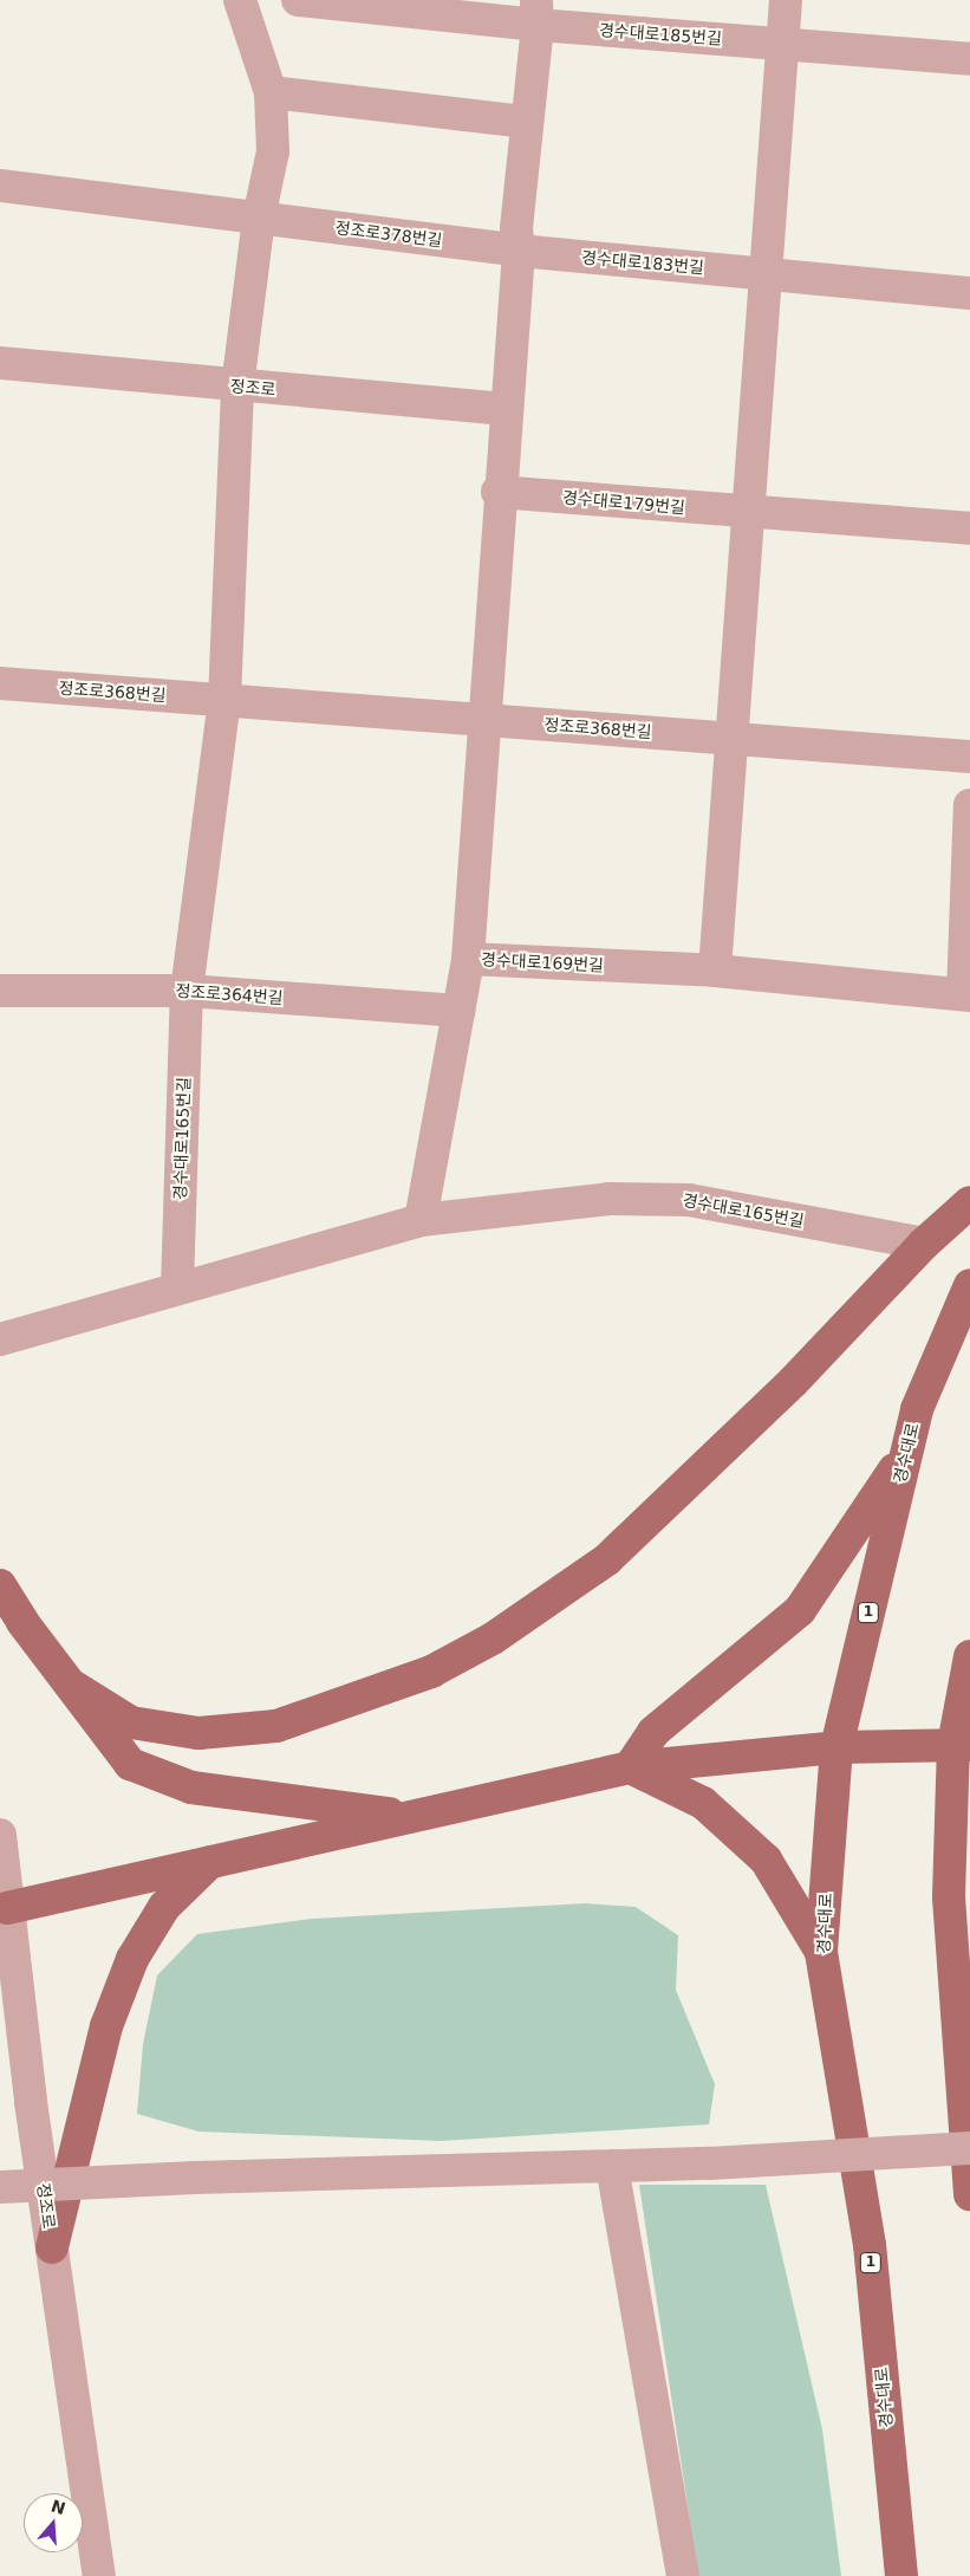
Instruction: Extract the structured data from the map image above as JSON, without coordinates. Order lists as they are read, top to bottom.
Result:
{
  "streets": {
    "main road": ["경수대로", "1"],
    "street": [
      "경수대로185번길",
      "정조로378번길",
      "경수대로183번길",
      "정조로",
      "경수대로179번길",
      "정조로368번길",
      "경수대로169번길",
      "정조로364번길",
      "경수대로165번길"
    ]
  },
  "crossings": [
    ["경수대로185번길", "경수대로169번길"],
    ["정조로378번길", "경수대로183번길"],
    ["정조로378번길", "경수대로169번길"],
    ["경수대로183번길", "경수대로169번길"],
    ["정조로", "경수대로169번길"],
    ["경수대로179번길", "경수대로169번길"],
    ["정조로368번길", "경수대로169번길"],
    ["정조로364번길", "경수대로165번길"]
  ],
  "north": "top"
}
